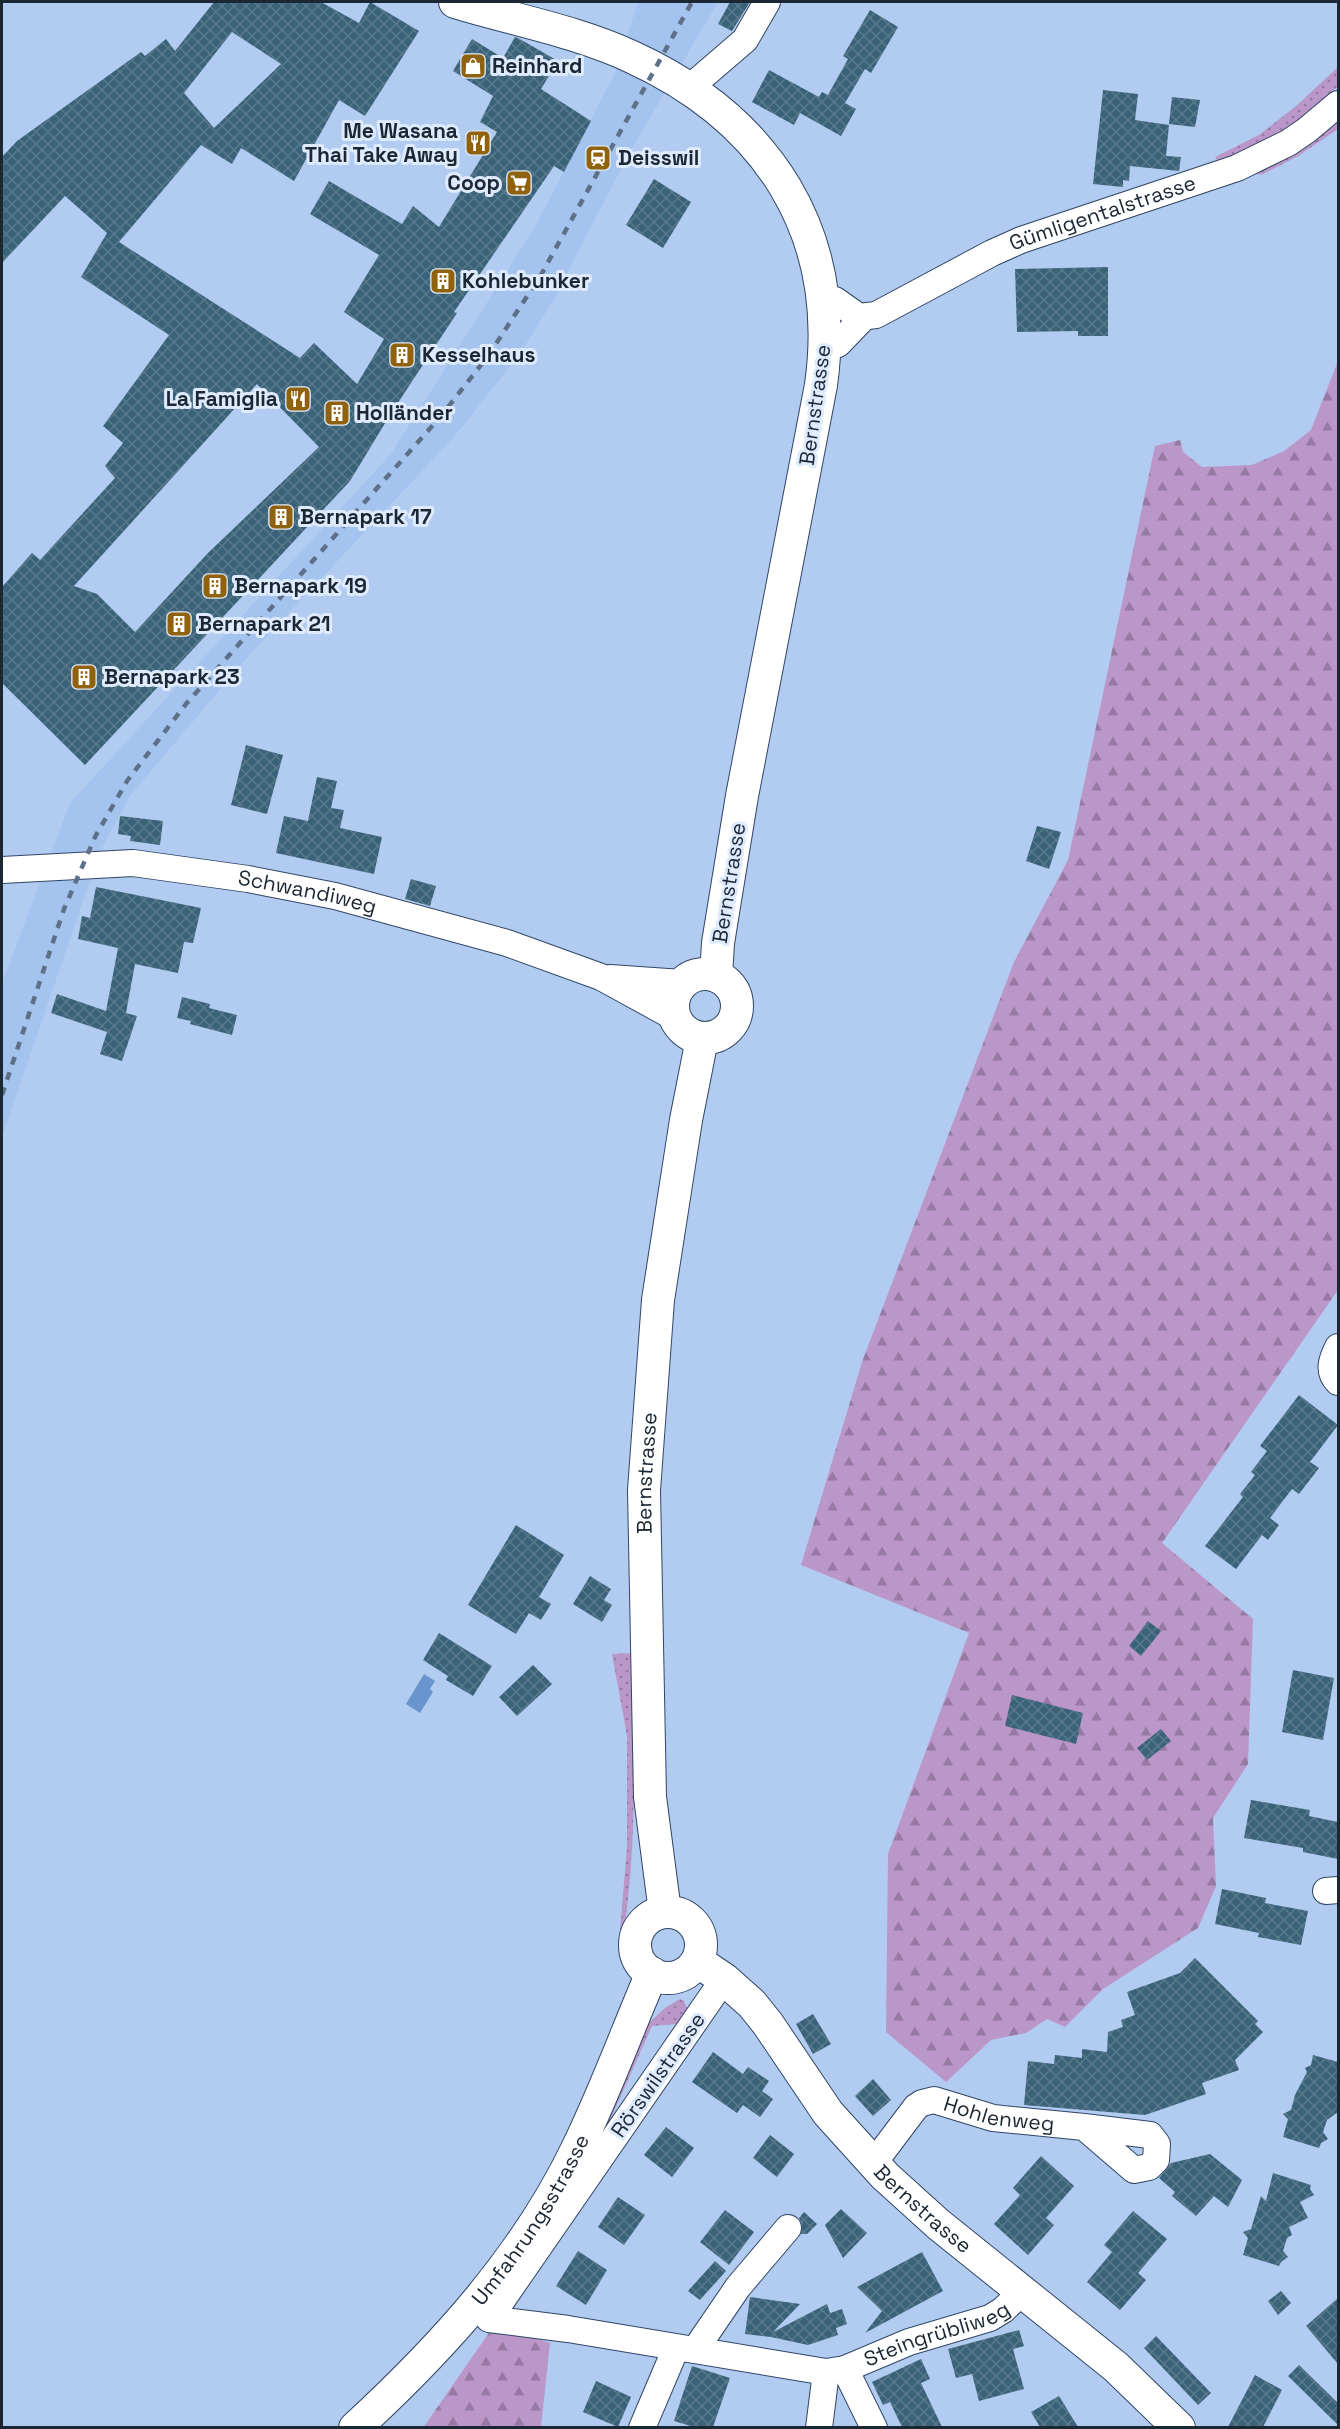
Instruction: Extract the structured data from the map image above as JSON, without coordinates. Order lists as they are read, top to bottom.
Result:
{
  "streets": {
    "main road": ["Bernstrasse", "Umfahrungsstrasse"],
    "street": [
      "Gümligentalstrasse",
      "Schwandiweg",
      "Rörswilstrasse",
      "Hohlenweg",
      "Steingrübliweg"
    ]
  },
  "crossings": [
    ["Gümligentalstrasse", "Bernstrasse"],
    ["Bernstrasse", "Schwandiweg"],
    ["Bernstrasse", "Rörswilstrasse"],
    ["Bernstrasse", "Hohlenweg"],
    ["Bernstrasse", "Umfahrungsstrasse"],
    ["Bernstrasse", "Steingrübliweg"]
  ],
  "places": {
    "shop": ["Reinhard"],
    "restaurant": ["Me Wasana Thai Take Away", "La Famiglia"],
    "station": ["Deisswil"],
    "supermarket": ["Coop"],
    "building": [
      "Kohlebunker",
      "Kesselhaus",
      "Holländer",
      "Bernapark 17",
      "Bernapark 19",
      "Bernapark 21",
      "Bernapark 23"
    ]
  }
}
